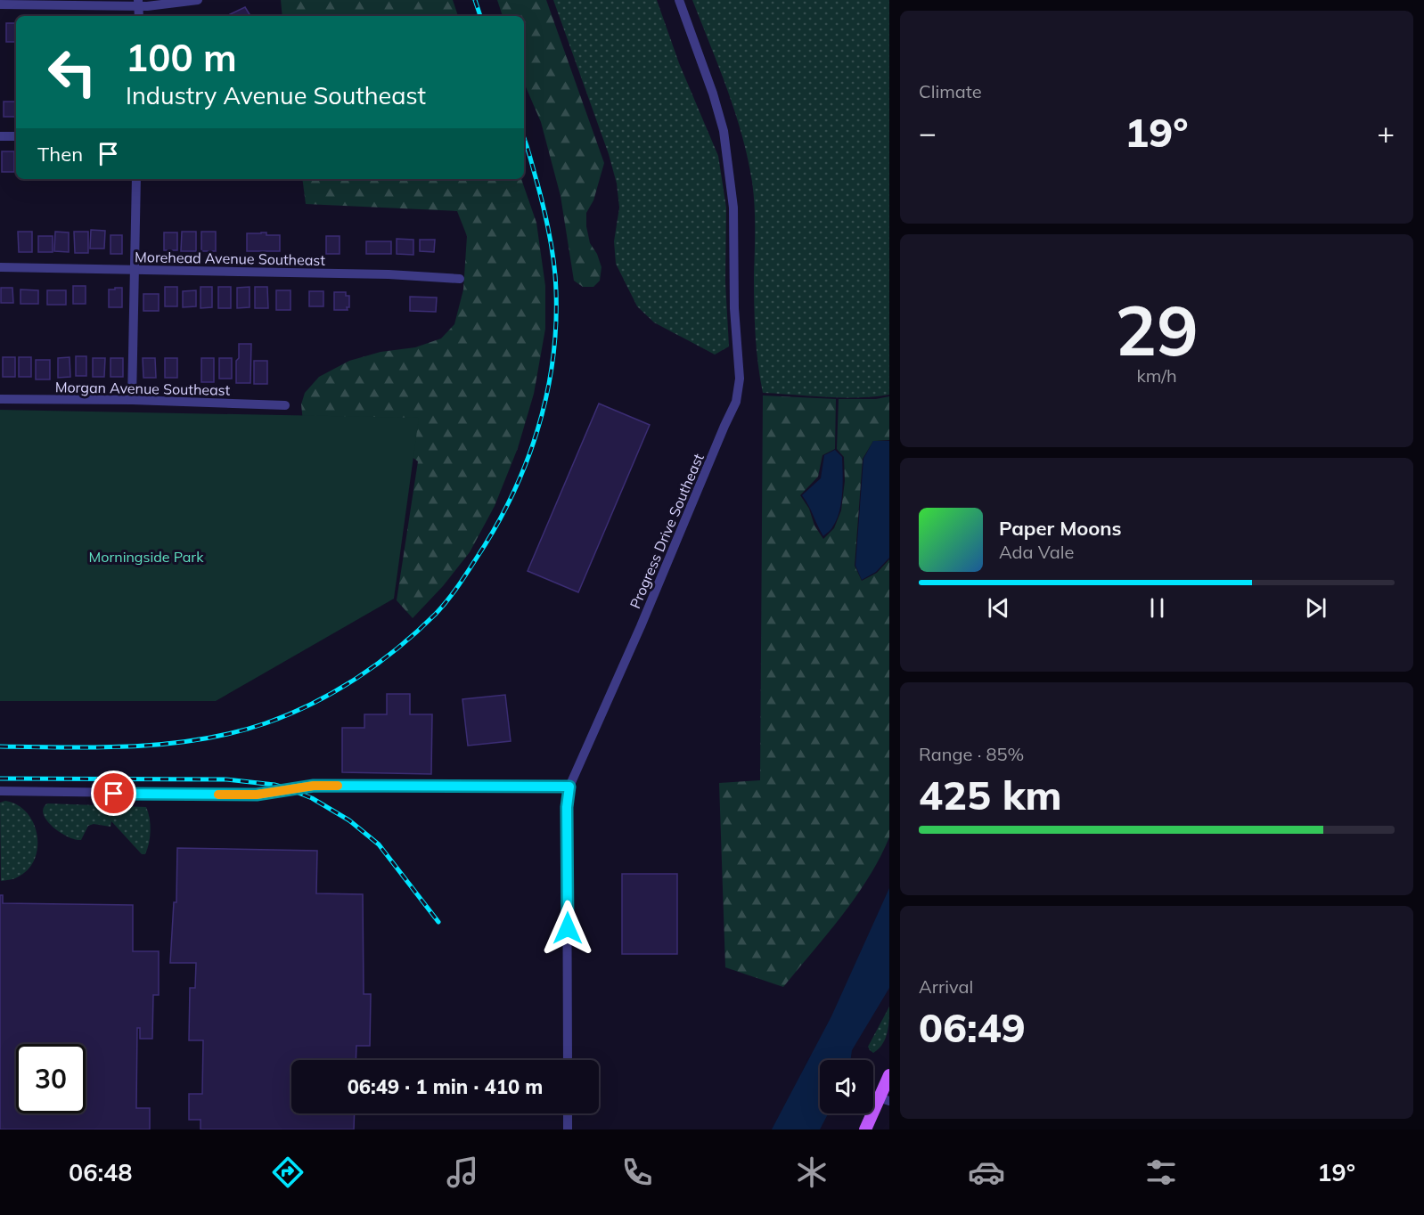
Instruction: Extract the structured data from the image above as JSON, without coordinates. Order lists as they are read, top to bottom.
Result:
{
  "streets": {
    "street": ["Morehead Avenue Southeast", "Morgan Avenue Southeast", "Progress Drive Southeast"]
  },
  "parks": ["Morningside Park"],
  "page": {
    "tile": [
      "Climate",
      ["29", "km/h"],
      ["Range · 85%", "425 km"],
      ["Arrival", "06:49"]
    ],
    "turn": ["100 m", "Industry Avenue Southeast"],
    "heat": ["−", "19°", "+"],
    "then": "Then",
    "song": ["Paper Moons", "Ada Vale"],
    "limit": "30",
    "trip": "06:49 · 1 min · 410 m",
    "tabs": ["06:48", "19°"]
  }
}
